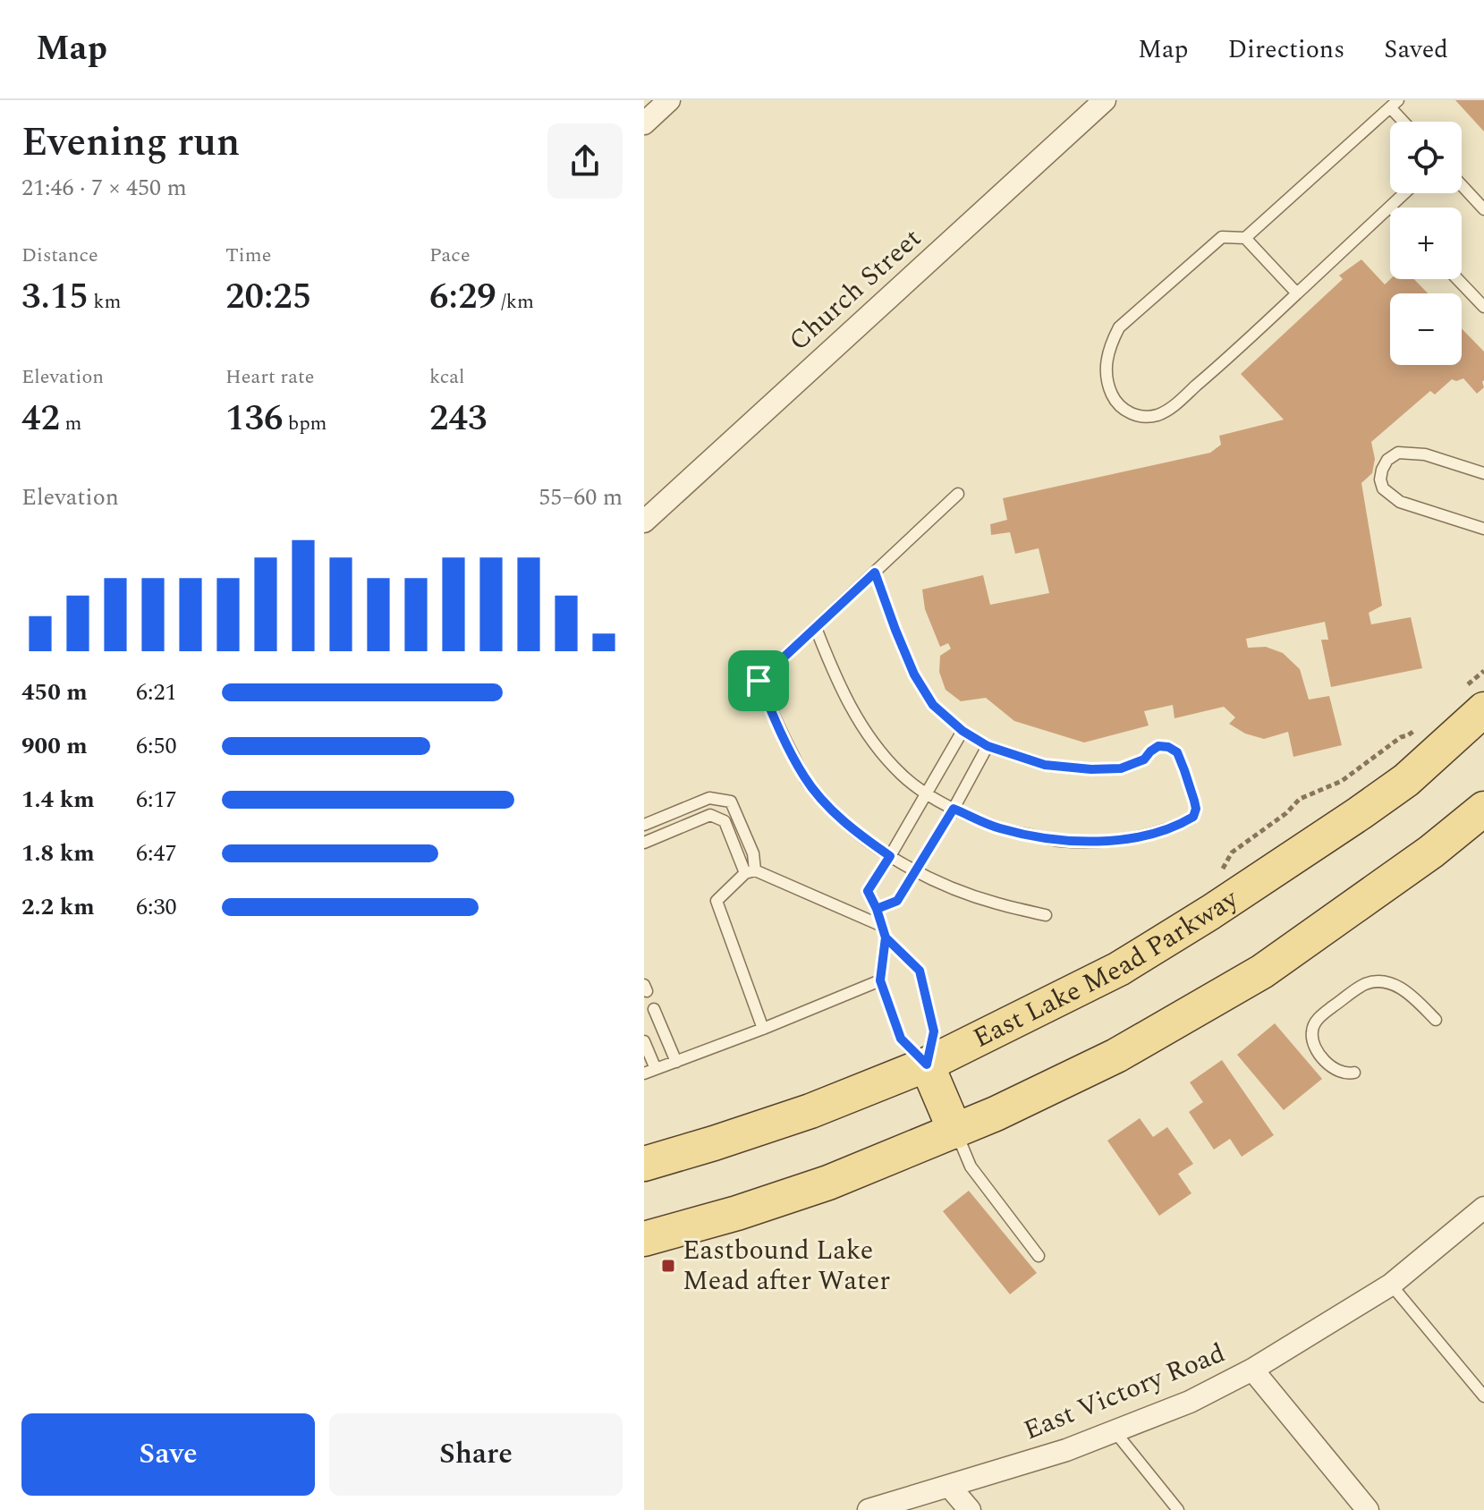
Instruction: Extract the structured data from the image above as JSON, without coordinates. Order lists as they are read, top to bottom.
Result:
{
  "streets": {
    "main road": ["East Lake Mead Parkway"],
    "street": ["Church Street", "East Victory Road"]
  },
  "places": {
    "transit": ["Eastbound Lake Mead after Water"]
  },
  "page": {
    "header": "Map",
    "nav": ["Map", "Directions", "Saved"],
    "heading": ["Evening run", "21:46 · 7 × 450 m"],
    "map_buttons": ["+", "−"],
    "stats": [
      ["Distance", "3.15 km"],
      ["Time", "20:25"],
      ["Pace", "6:29 /km"],
      ["Elevation", "42 m"],
      ["Heart rate", "136 bpm"],
      ["kcal", "243"]
    ],
    "chart": ["Elevation", "55–60 m"],
    "list": [
      {
        "name": "450 m",
        "note": "6:21"
      },
      {
        "name": "900 m",
        "note": "6:50"
      },
      {
        "name": "1.4 km",
        "note": "6:17"
      },
      {
        "name": "1.8 km",
        "note": "6:47"
      },
      {
        "name": "2.2 km",
        "note": "6:30"
      }
    ],
    "buttons": ["Save", "Share"]
  }
}
